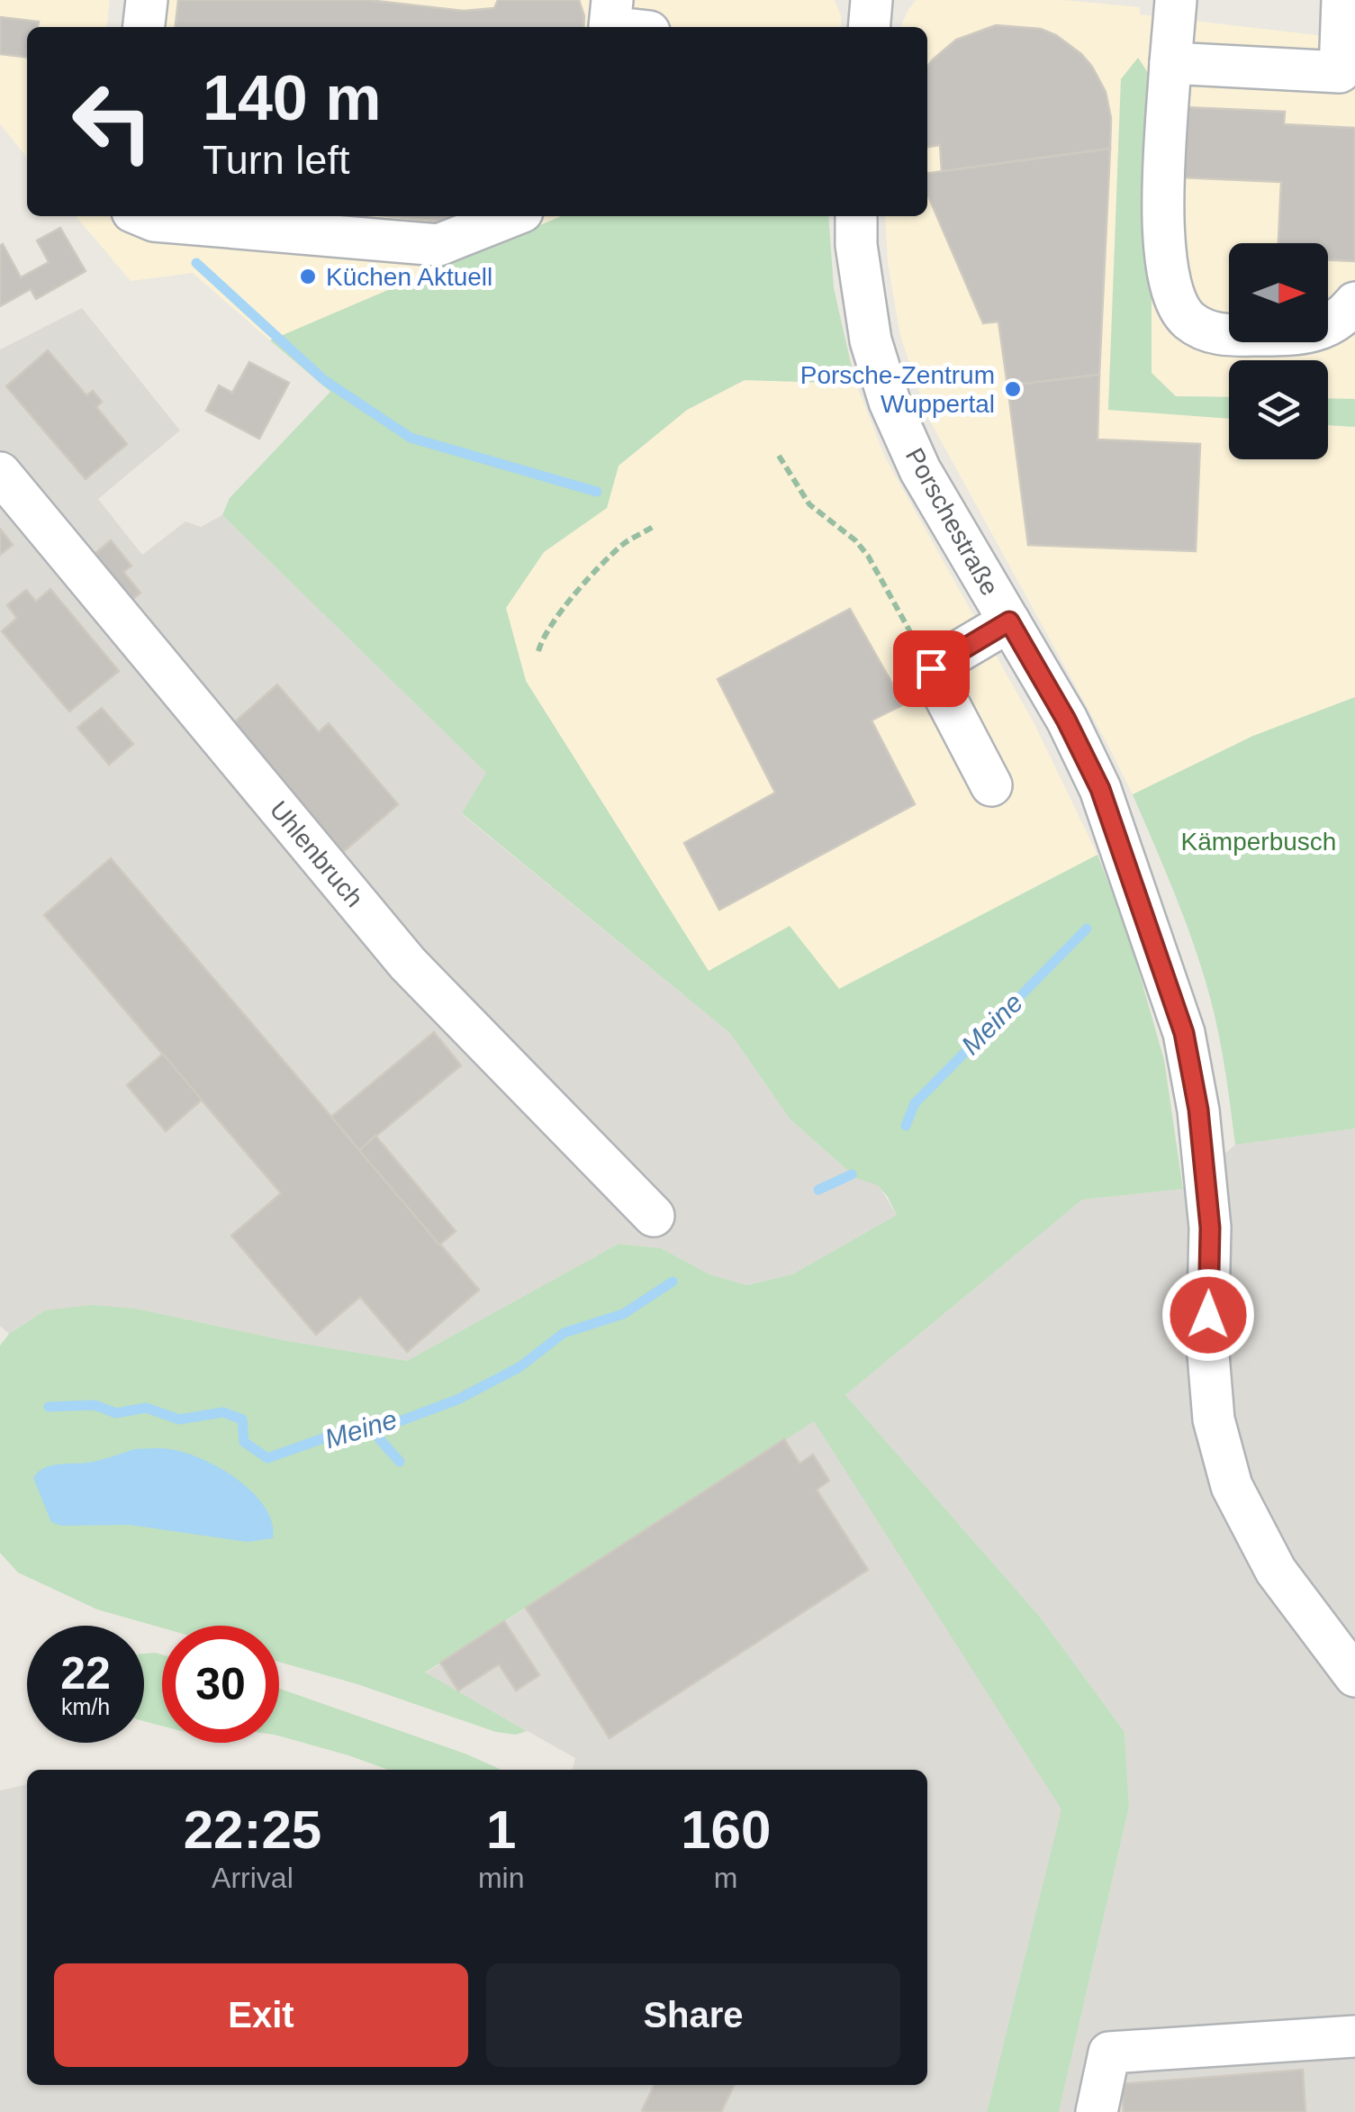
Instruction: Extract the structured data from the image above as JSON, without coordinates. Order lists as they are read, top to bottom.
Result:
{
  "streets": {
    "street": ["Porschestraße", "Uhlenbruch"]
  },
  "water": ["Meine"],
  "parks": ["Kämperbusch"],
  "places": ["Küchen Aktuell", "Porsche-Zentrum Wuppertal"],
  "north": "right",
  "page": {
    "turn": ["140 m", "Turn left"],
    "speed": "22 km/h",
    "limit": "30",
    "eta": [
      "22:25",
      "Arrival",
      "1",
      "min",
      "160",
      "m"
    ],
    "buttons": ["Exit", "Share"]
  }
}
